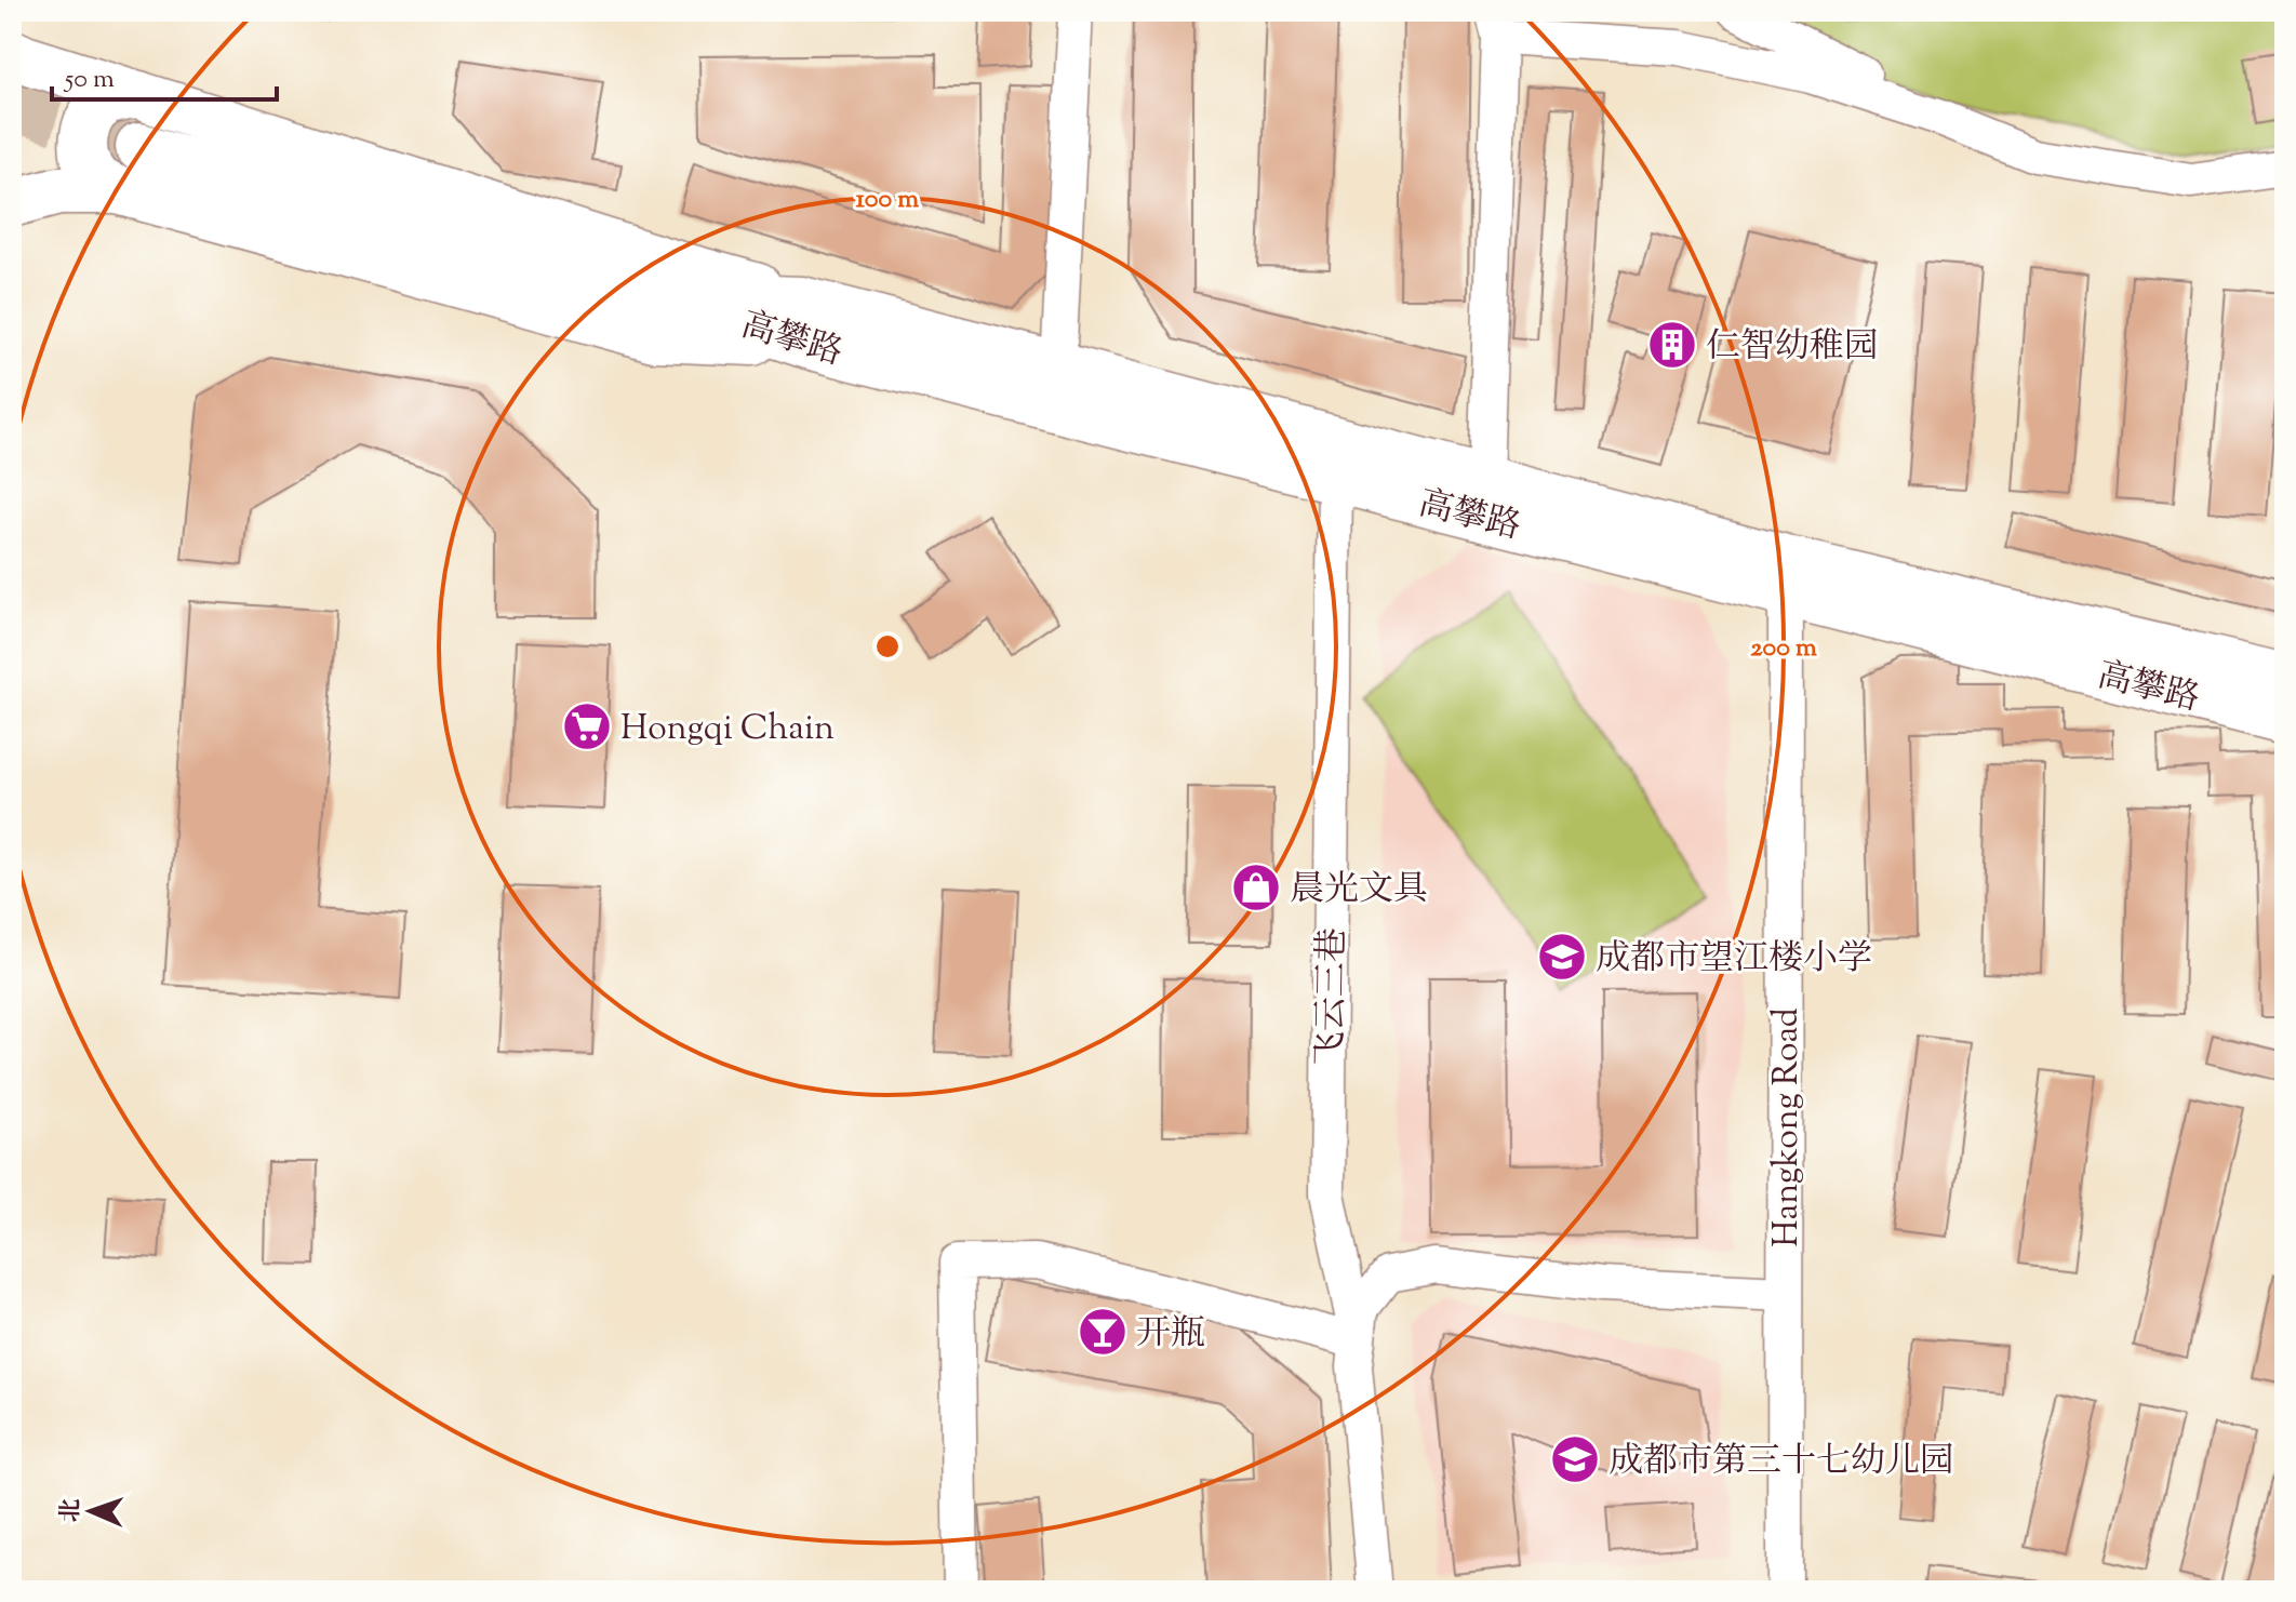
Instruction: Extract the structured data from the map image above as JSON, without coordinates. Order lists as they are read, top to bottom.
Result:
{
  "streets": {
    "main road": ["高攀路"],
    "street": ["飞云三巷", "Hangkong Road"]
  },
  "crossings": [
    ["高攀路", "飞云三巷"],
    ["高攀路", "Hangkong Road"]
  ],
  "places": {
    "building": ["仁智幼稚园"],
    "supermarket": ["Hongqi Chain"],
    "shop": ["晨光文具"],
    "school or university": ["成都市望江楼小学", "成都市第三十七幼儿园"],
    "bar": ["开瓶"]
  },
  "scale_bar": "50 m",
  "north": "left",
  "rings": ["100 m", "200 m"]
}
